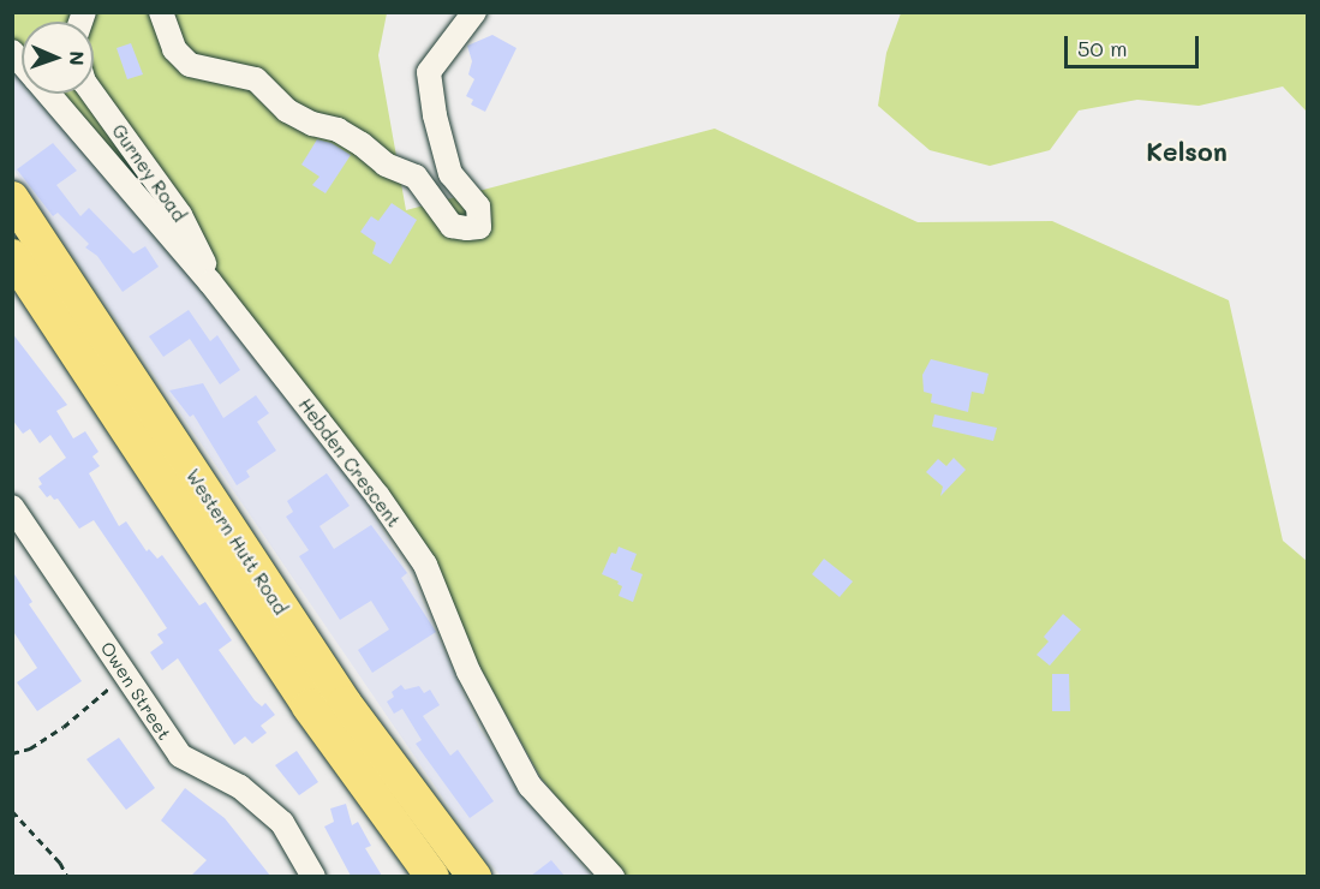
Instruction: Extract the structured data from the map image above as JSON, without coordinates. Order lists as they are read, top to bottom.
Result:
{
  "streets": {
    "highway": ["Western Hutt Road"],
    "street": ["Gurney Road", "Hebden Crescent", "Owen Street"]
  },
  "crossings": [
    ["Gurney Road", "Hebden Crescent"]
  ],
  "districts": ["Kelson"],
  "scale_bar": "50 m",
  "north": "right"
}
